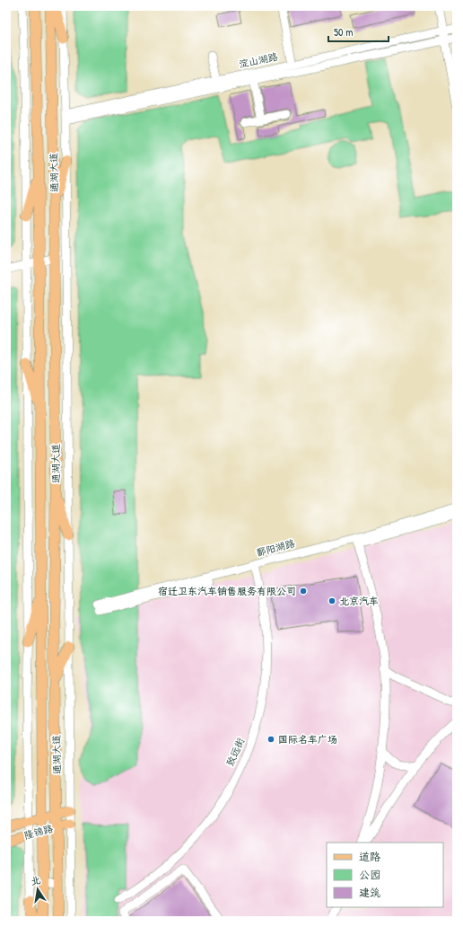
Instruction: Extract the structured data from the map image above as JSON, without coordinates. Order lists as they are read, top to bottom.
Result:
{
  "streets": {
    "main road": ["通湖大道", "隆锦路"],
    "street": ["淀山湖路", "鄱阳湖路", "致远街"]
  },
  "crossings": [
    ["通湖大道", "隆锦路"],
    ["鄱阳湖路", "致远街"]
  ],
  "places": ["宿迁卫东汽车销售服务有限公司", "北京汽车", "国际名车广场"],
  "legend": ["道路", "公园", "建筑"],
  "scale_bar": "50 m",
  "north": "top"
}
